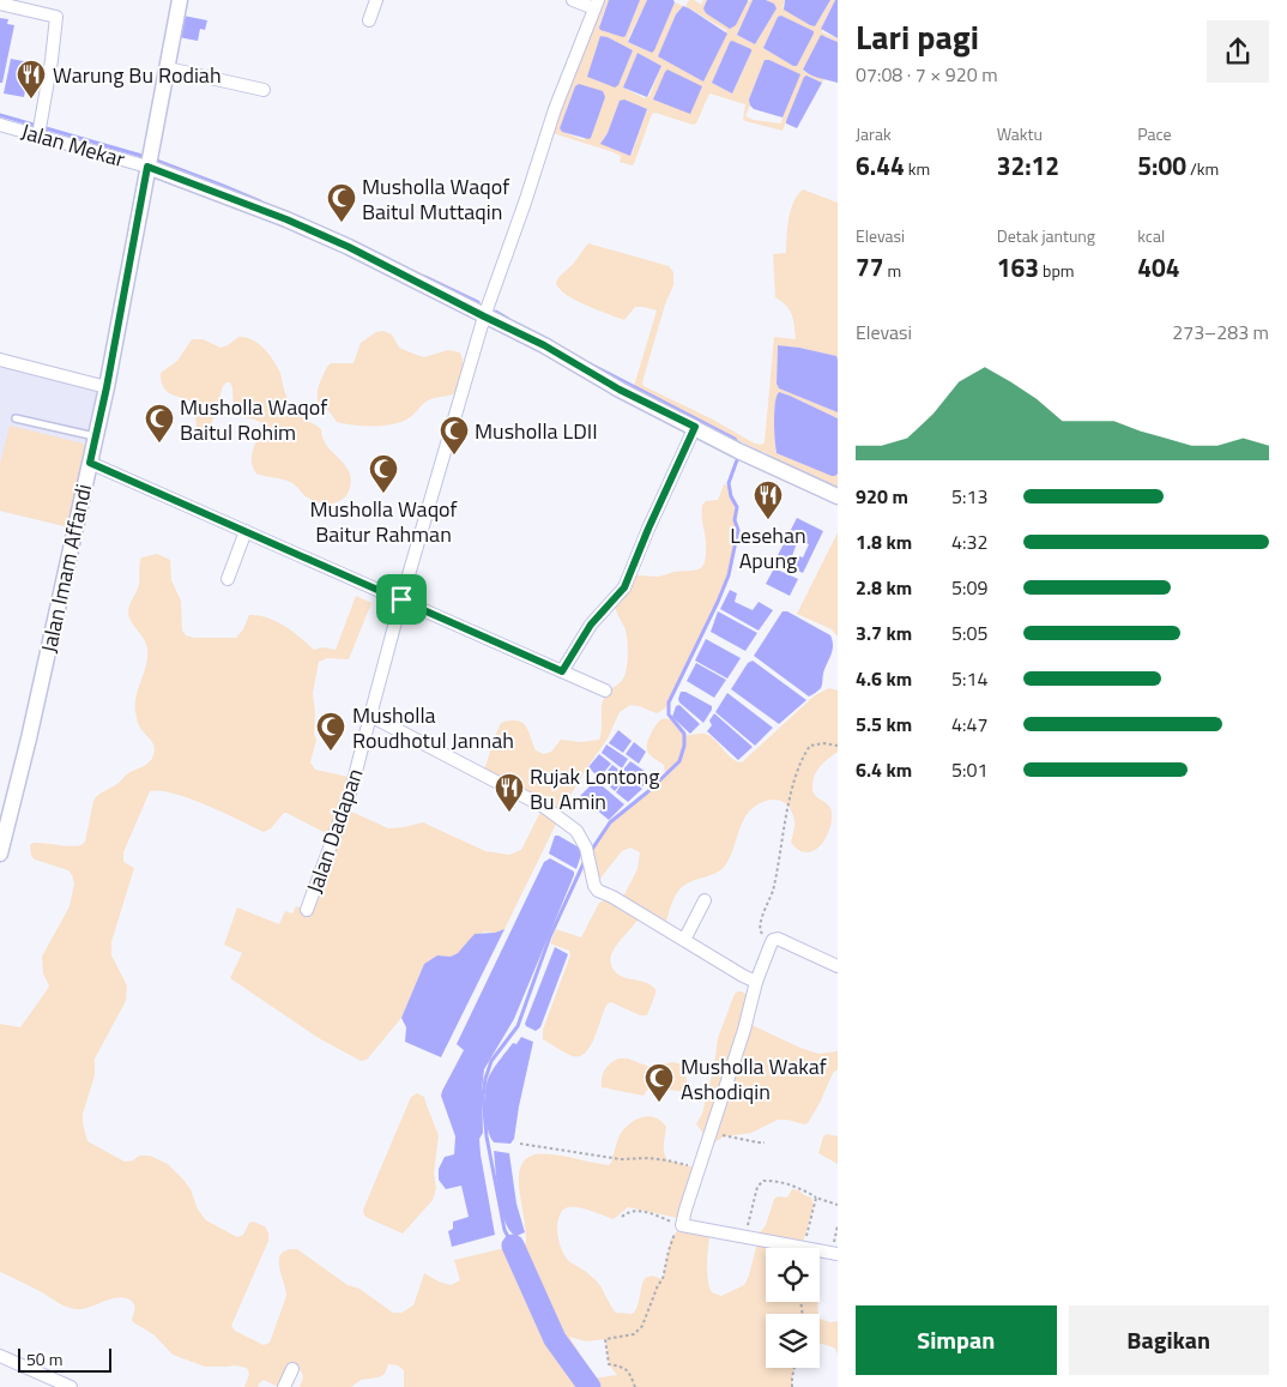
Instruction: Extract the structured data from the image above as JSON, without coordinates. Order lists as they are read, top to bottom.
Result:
{
  "streets": {
    "street": ["Jalan Mekar", "Jalan Imam Affandi", "Jalan Dadapan"]
  },
  "crossings": [
    ["Jalan Mekar", "Jalan Imam Affandi"]
  ],
  "places": {
    "restaurant": ["Warung Bu Rodiah", "Lesehan Apung", "Rujak Lontong Bu Amin"],
    "mosque": [
      "Musholla Waqof Baitul Muttaqin",
      "Musholla Waqof Baitul Rohim",
      "Musholla LDII",
      "Musholla Waqof Baitur Rahman",
      "Musholla Roudhotul Jannah",
      "Musholla Wakaf Ashodiqin"
    ]
  },
  "scale_bar": "50 m",
  "page": {
    "heading": ["Lari pagi", "07:08 · 7 × 920 m"],
    "stats": [
      ["Jarak", "6.44 km"],
      ["Waktu", "32:12"],
      ["Pace", "5:00 /km"],
      ["Elevasi", "77 m"],
      ["Detak jantung", "163 bpm"],
      ["kcal", "404"]
    ],
    "chart": ["Elevasi", "273–283 m"],
    "list": [
      {
        "name": "920 m",
        "note": "5:13"
      },
      {
        "name": "1.8 km",
        "note": "4:32"
      },
      {
        "name": "2.8 km",
        "note": "5:09"
      },
      {
        "name": "3.7 km",
        "note": "5:05"
      },
      {
        "name": "4.6 km",
        "note": "5:14"
      },
      {
        "name": "5.5 km",
        "note": "4:47"
      },
      {
        "name": "6.4 km",
        "note": "5:01"
      }
    ],
    "buttons": ["Simpan", "Bagikan"],
    "scale": "50 m"
  }
}
